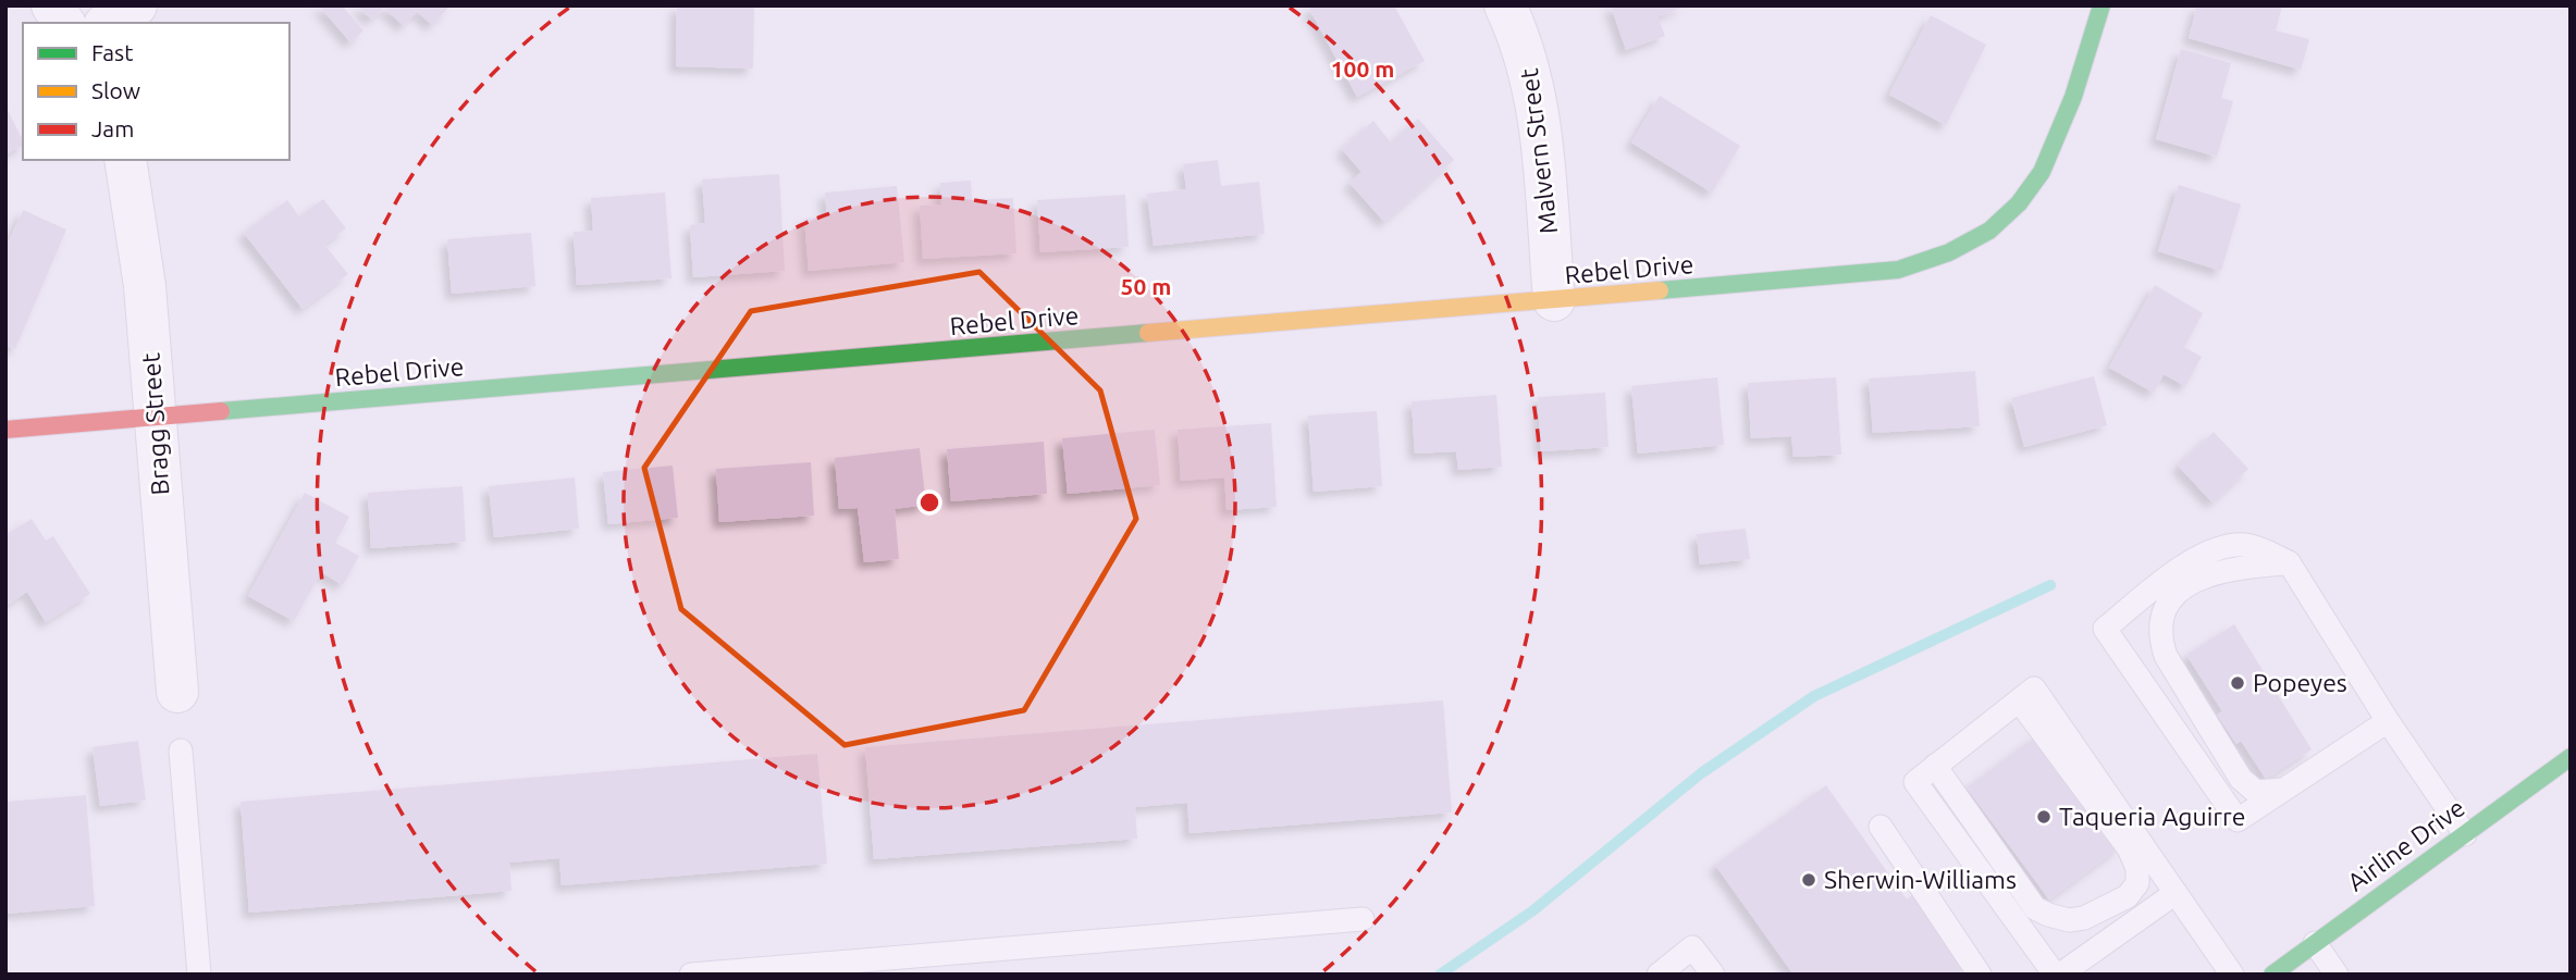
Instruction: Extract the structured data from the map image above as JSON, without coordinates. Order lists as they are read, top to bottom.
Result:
{
  "streets": {
    "street": [
      "Malvern Street",
      "Rebel Drive",
      "Bragg Street",
      "Airline Drive"
    ]
  },
  "crossings": [
    ["Malvern Street", "Rebel Drive"],
    ["Rebel Drive", "Bragg Street"]
  ],
  "places": ["Popeyes", "Taqueria Aguirre", "Sherwin-Williams"],
  "legend": ["Fast", "Slow", "Jam"],
  "rings": ["100 m", "50 m"]
}
